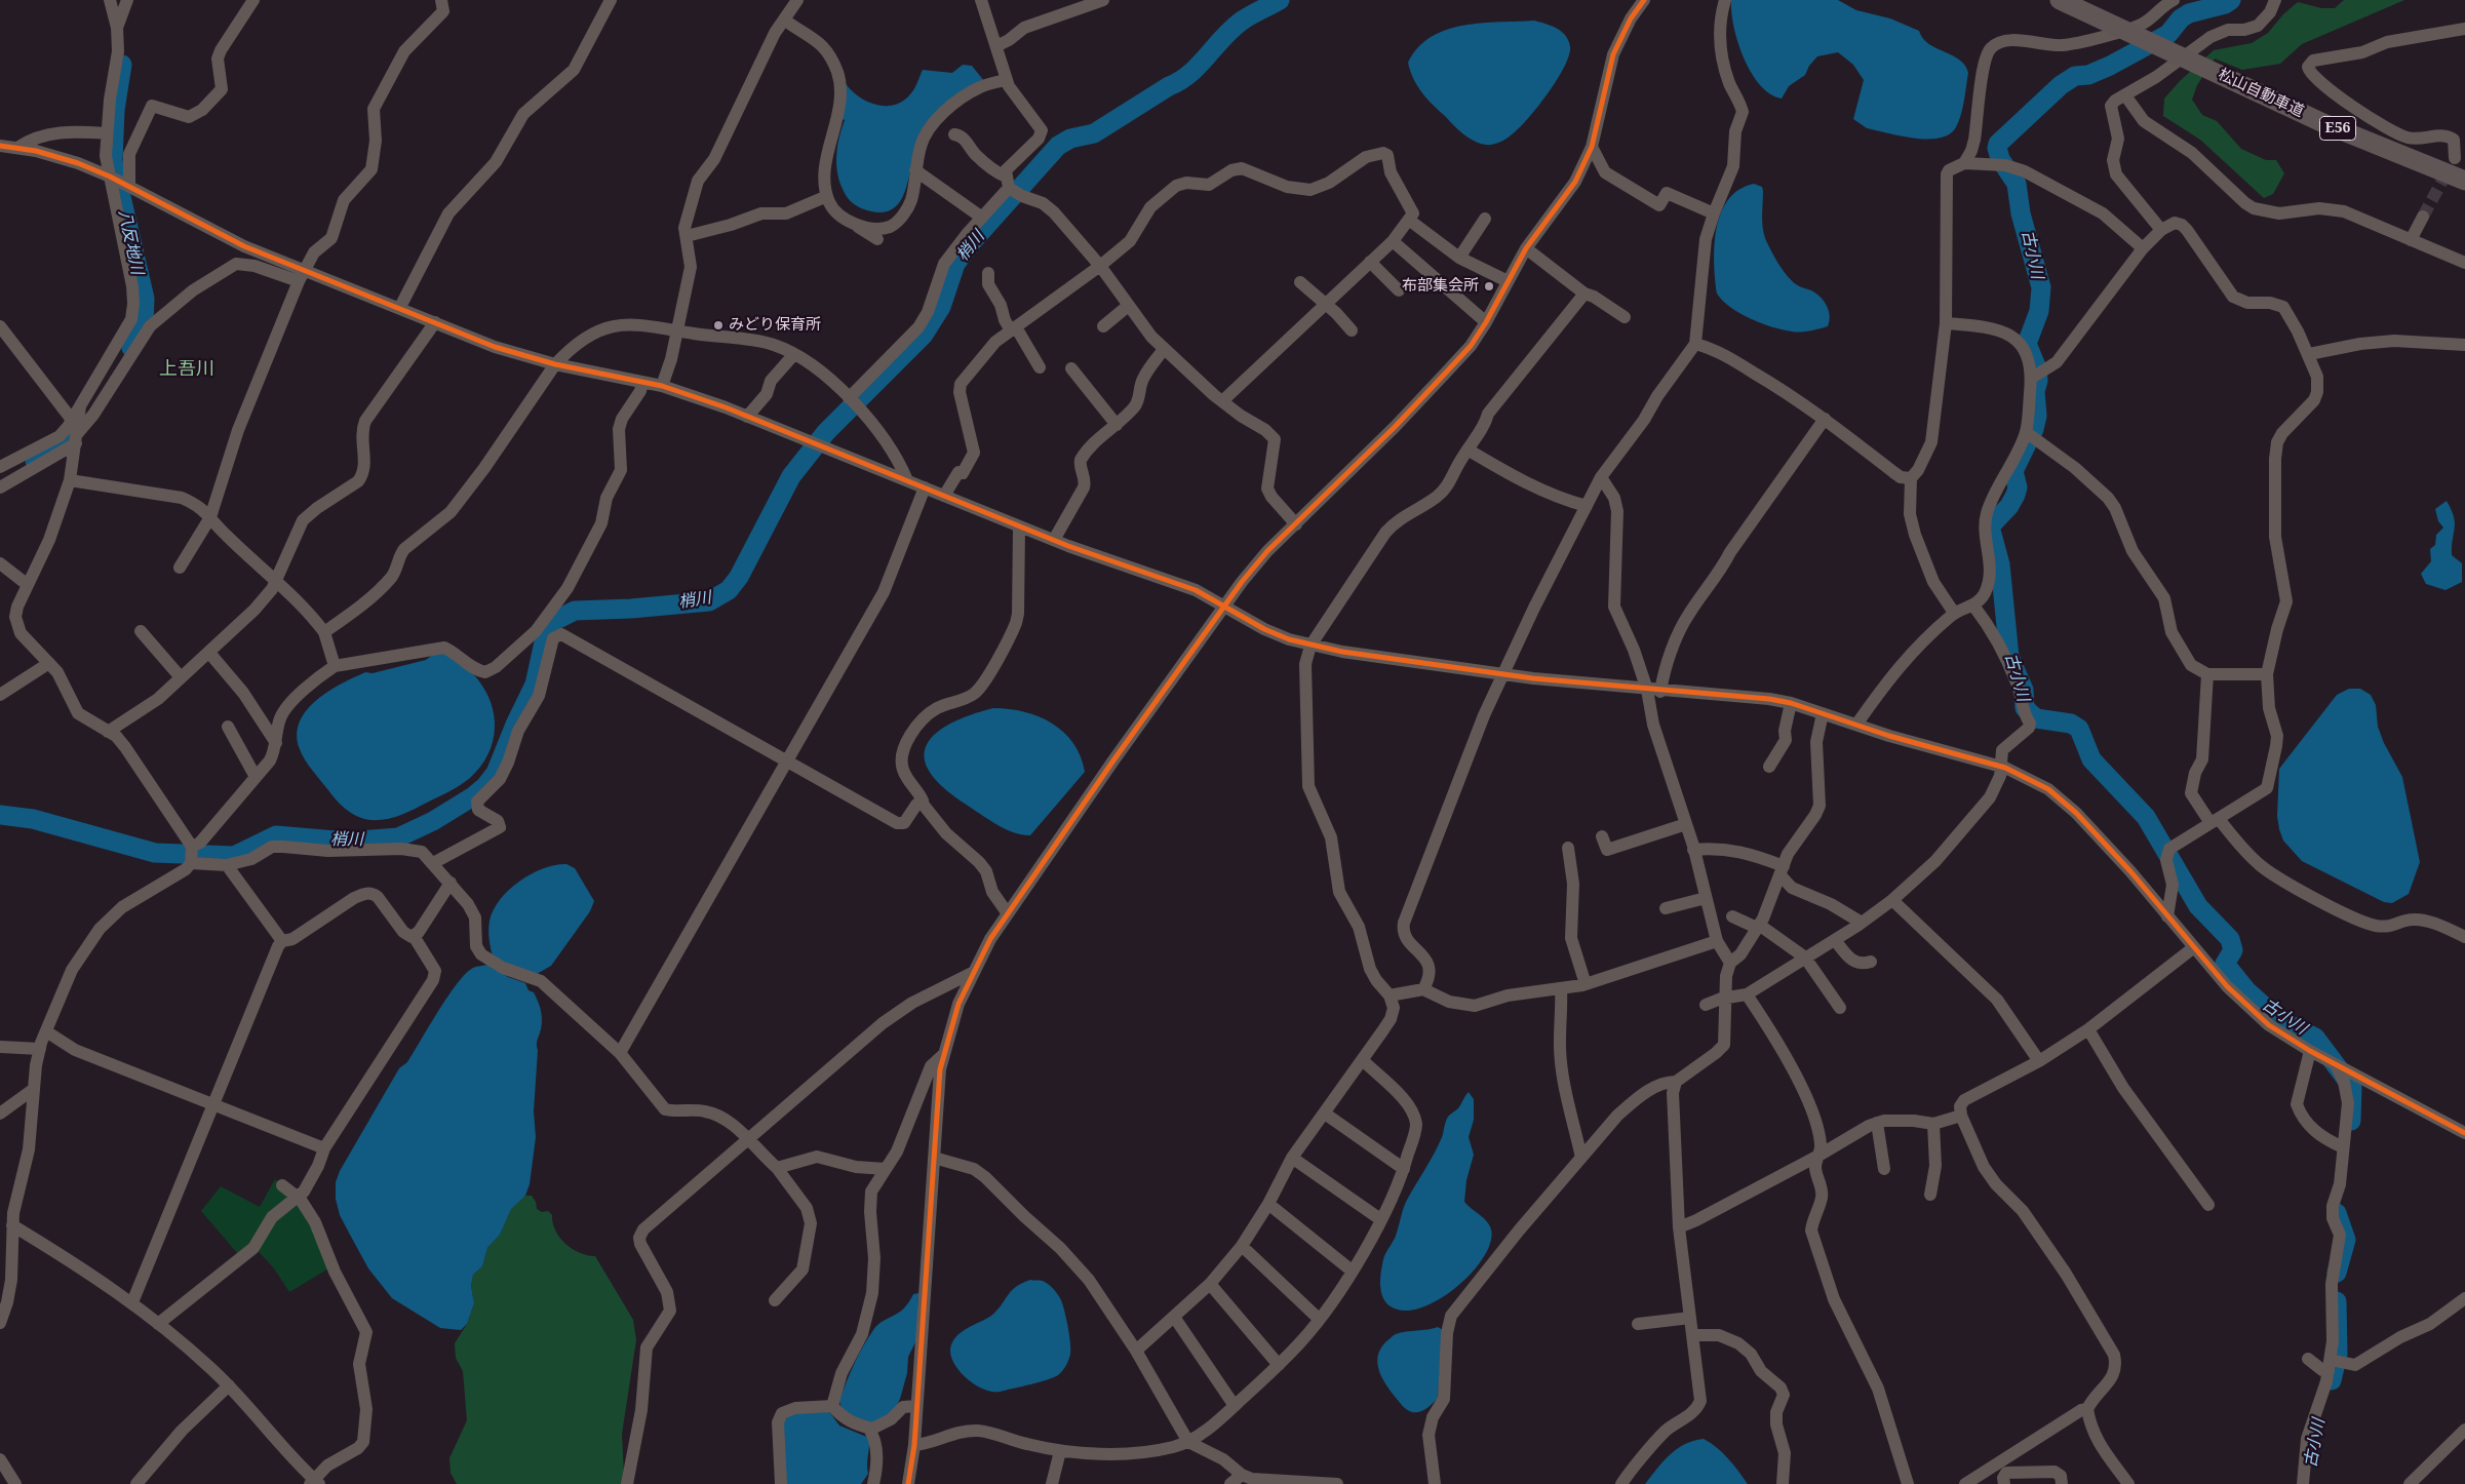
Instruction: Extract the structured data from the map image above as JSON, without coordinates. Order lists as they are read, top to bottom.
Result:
{
  "streets": {
    "highway": ["松山自動車道", "E56"]
  },
  "districts": ["上吾川"],
  "water": ["八反地川", "梢川", "古小川"],
  "places": ["布部集会所", "みどり保育所"]
}
